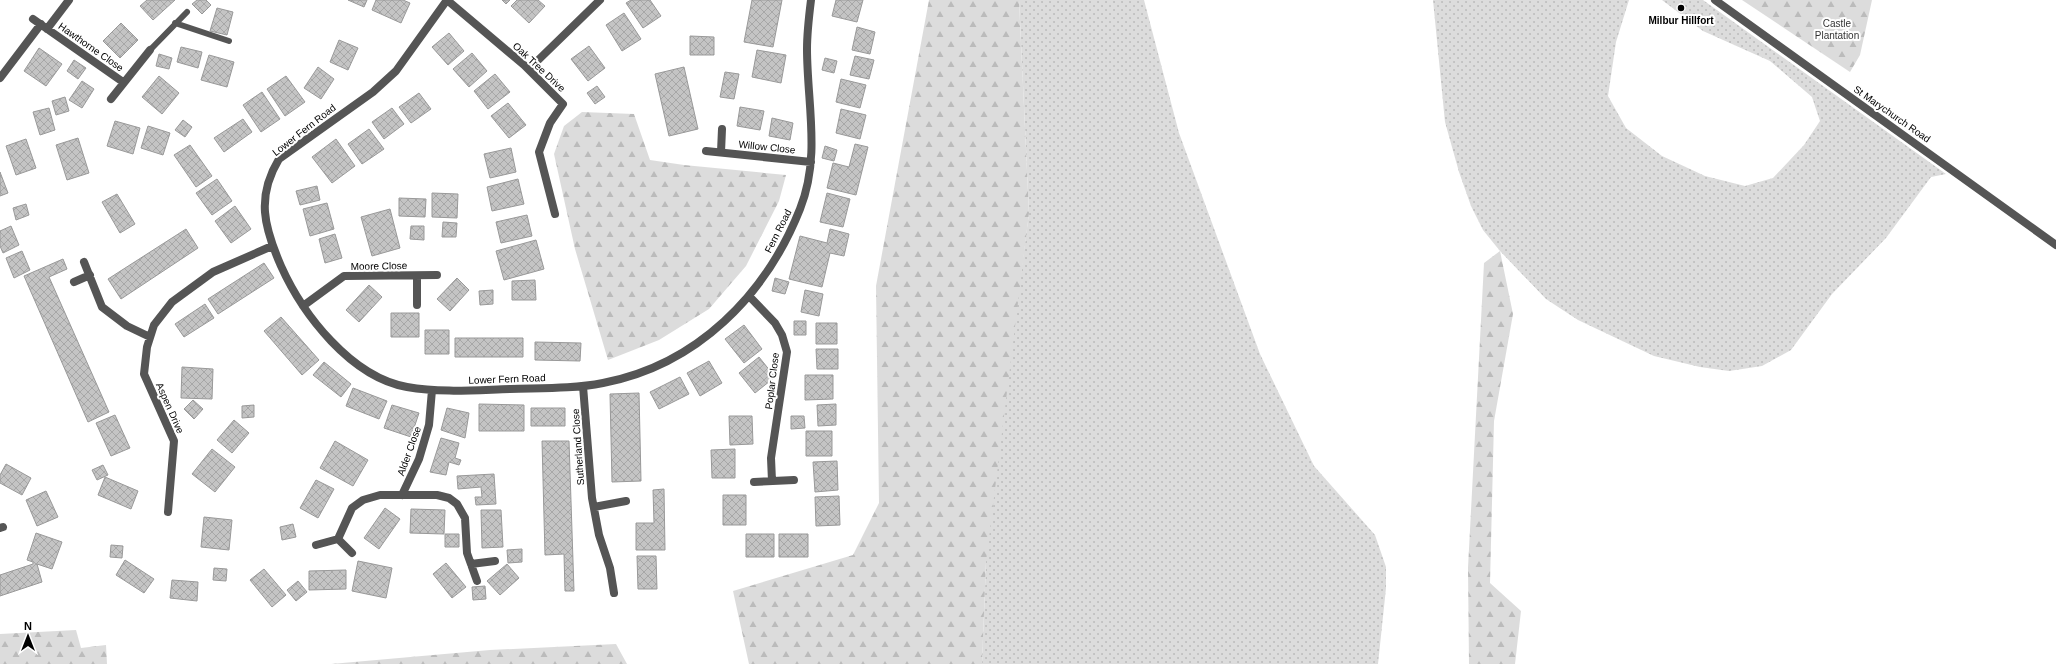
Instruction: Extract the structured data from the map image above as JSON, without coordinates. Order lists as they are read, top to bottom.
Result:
{
  "streets": {
    "street": [
      "Hawthorne Close",
      "Oak Tree Drive",
      "St Marychurch Road",
      "Lower Fern Road",
      "Willow Close",
      "Fern Road",
      "Moore Close",
      "Poplar Close",
      "Aspen Drive",
      "Sutherland Close",
      "Alder Close"
    ]
  },
  "crossings": [
    ["Oak Tree Drive", "Lower Fern Road"],
    ["Lower Fern Road", "Fern Road"],
    ["Lower Fern Road", "Moore Close"],
    ["Lower Fern Road", "Aspen Drive"],
    ["Lower Fern Road", "Sutherland Close"],
    ["Lower Fern Road", "Alder Close"],
    ["Willow Close", "Fern Road"],
    ["Fern Road", "Poplar Close"],
    ["Fern Road", "Sutherland Close"]
  ],
  "parks": ["Castle Plantation"],
  "places": ["Milbur Hillfort"],
  "north": "top"
}
